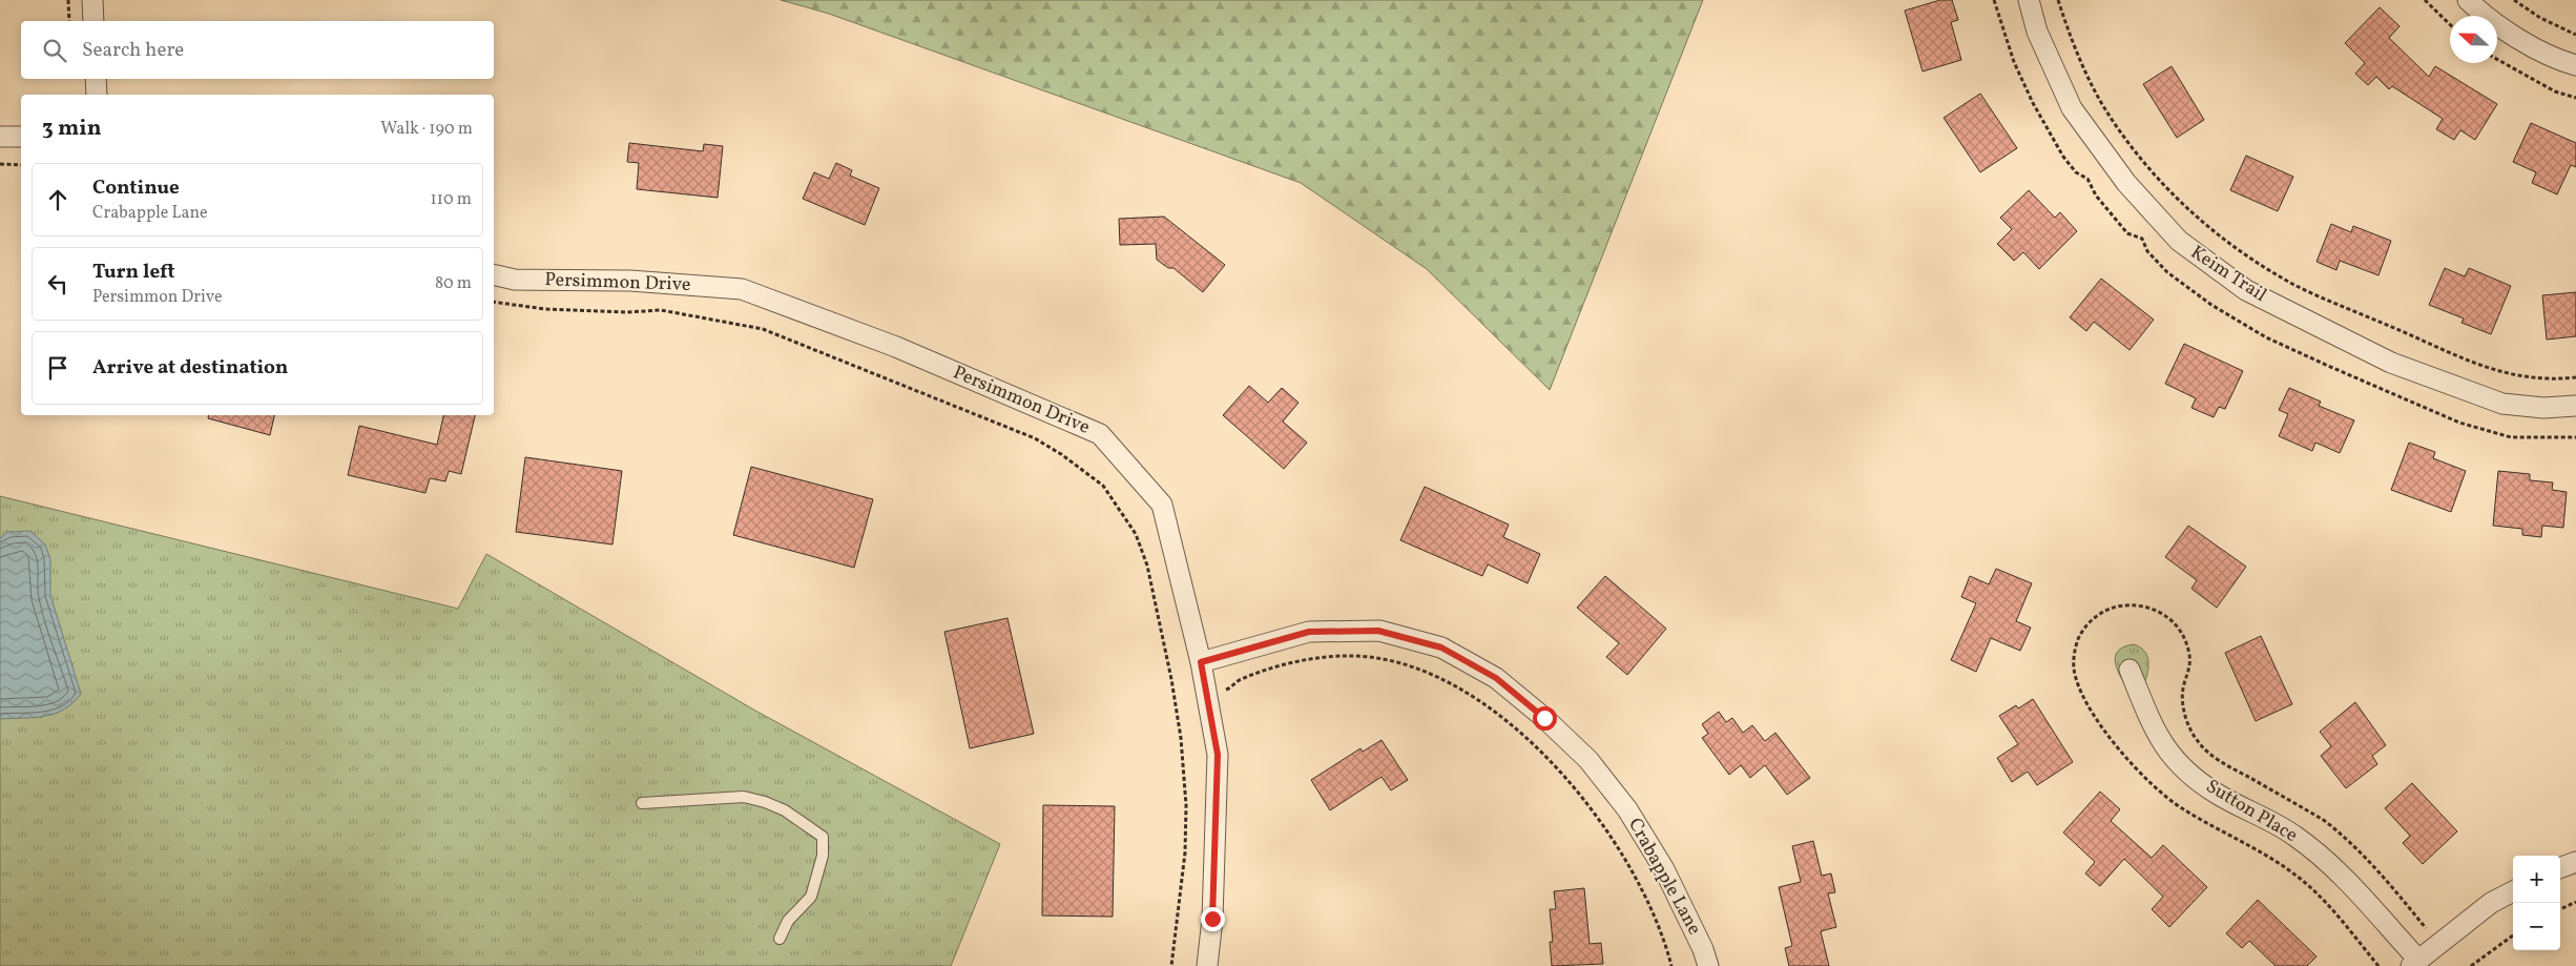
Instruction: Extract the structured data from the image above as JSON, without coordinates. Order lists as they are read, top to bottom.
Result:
{
  "streets": {
    "street": [
      "Keim Trail",
      "Persimmon Drive",
      "Sutton Place",
      "Crabapple Lane"
    ]
  },
  "crossings": [
    ["Persimmon Drive", "Crabapple Lane"]
  ],
  "north": "left",
  "page": {
    "search": "Search here",
    "heading": ["3 min", "Walk · 190 m"],
    "list": [
      ["Continue", "Crabapple Lane", "110 m"],
      ["Turn left", "Persimmon Drive", "80 m"],
      "Arrive at destination"
    ],
    "map_buttons": ["+", "−"]
  }
}
